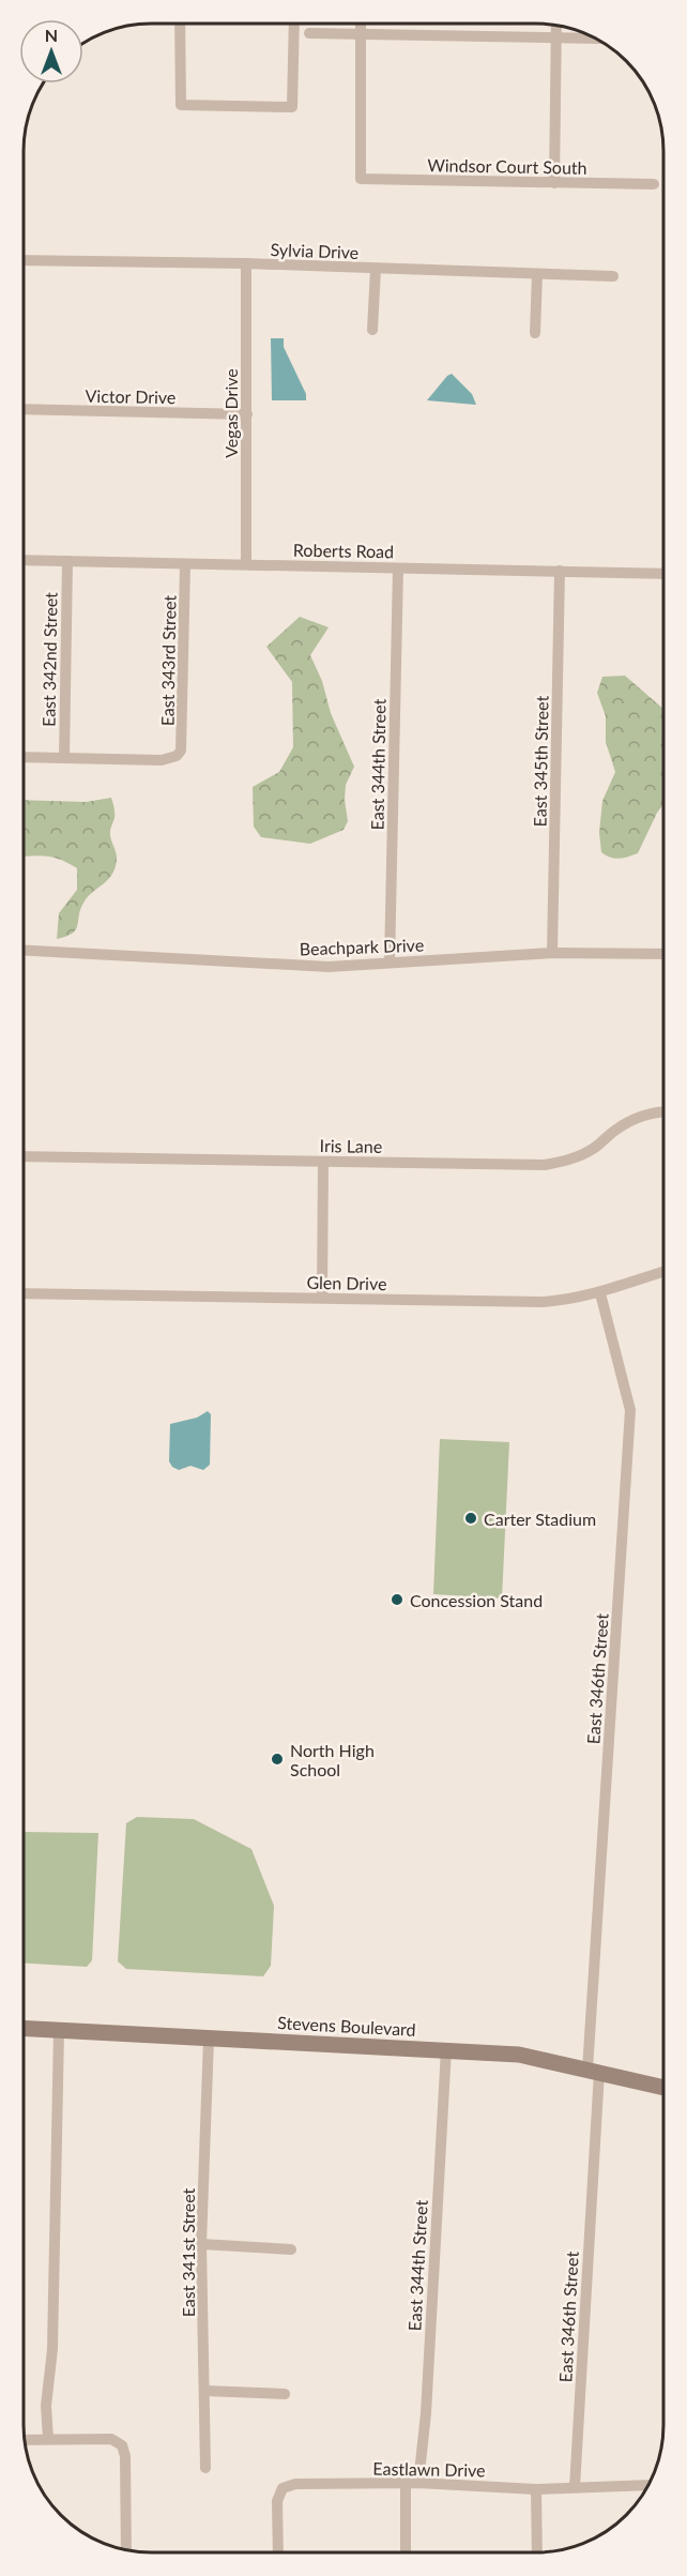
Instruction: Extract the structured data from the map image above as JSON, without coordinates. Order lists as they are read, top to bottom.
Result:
{
  "streets": {
    "street": [
      "Windsor Court South",
      "Sylvia Drive",
      "Victor Drive",
      "Vegas Drive",
      "Roberts Road",
      "East 342nd Street",
      "East 343rd Street",
      "East 345th Street",
      "East 344th Street",
      "Beachpark Drive",
      "Iris Lane",
      "Glen Drive",
      "East 346th Street",
      "Stevens Boulevard",
      "East 341st Street",
      "Eastlawn Drive"
    ]
  },
  "crossings": [
    ["Sylvia Drive", "Vegas Drive"],
    ["Victor Drive", "Vegas Drive"],
    ["Vegas Drive", "Roberts Road"],
    ["Roberts Road", "East 342nd Street"],
    ["Roberts Road", "East 343rd Street"],
    ["Roberts Road", "East 345th Street"],
    ["Roberts Road", "East 344th Street"],
    ["East 342nd Street", "East 343rd Street"],
    ["East 345th Street", "Beachpark Drive"],
    ["East 344th Street", "Beachpark Drive"],
    ["East 344th Street", "Stevens Boulevard"],
    ["East 344th Street", "Eastlawn Drive"],
    ["Glen Drive", "East 346th Street"],
    ["East 346th Street", "Stevens Boulevard"],
    ["East 346th Street", "Eastlawn Drive"],
    ["Stevens Boulevard", "East 341st Street"]
  ],
  "places": ["Carter Stadium", "Concession Stand", "North High School"],
  "north": "top"
}
